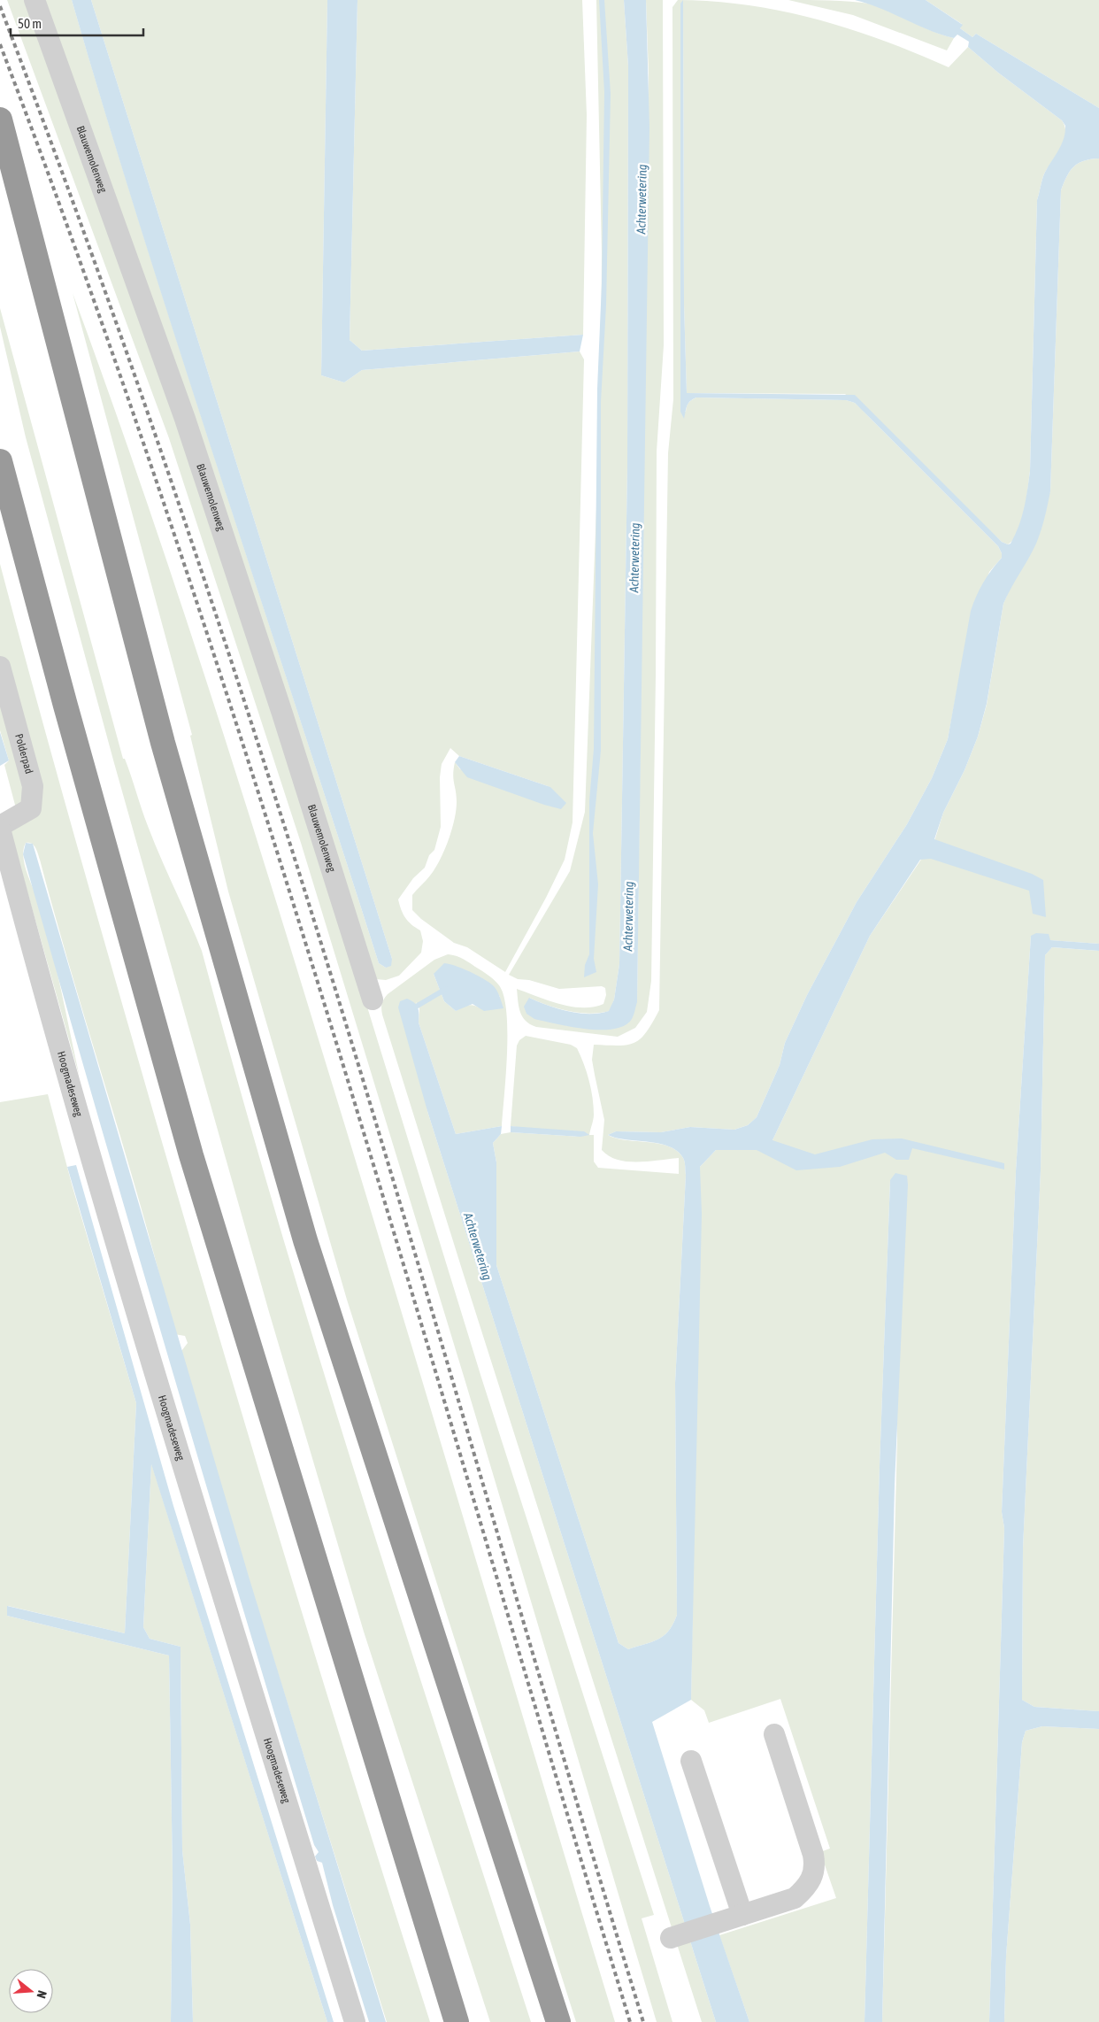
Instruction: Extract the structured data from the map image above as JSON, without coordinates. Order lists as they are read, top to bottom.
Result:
{
  "streets": {
    "street": ["Blauwemolenweg", "Polderpad", "Hoogmadeseweg"]
  },
  "crossings": [
    ["Polderpad", "Hoogmadeseweg"]
  ],
  "water": ["Achterwetering"],
  "scale_bar": "50 m",
  "north": "right"
}
